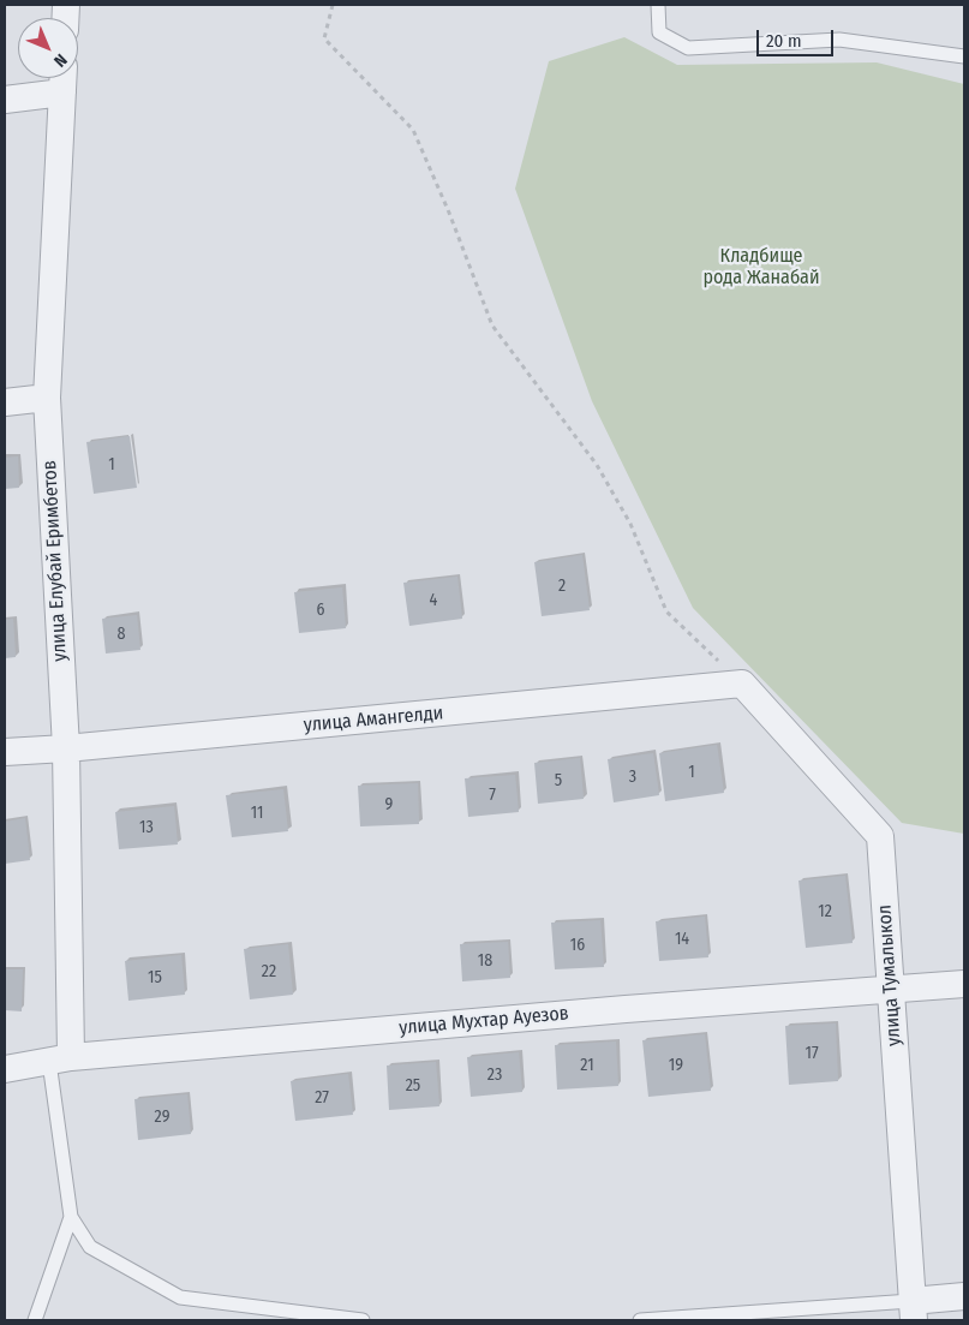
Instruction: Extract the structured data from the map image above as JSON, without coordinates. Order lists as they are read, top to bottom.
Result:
{
  "streets": {
    "street": [
      "улица Елубай Еримбетов",
      "улица Амангелди",
      "улица Тумалыкол",
      "улица Мухтар Ауезов"
    ]
  },
  "crossings": [
    ["улица Елубай Еримбетов", "улица Амангелди"],
    ["улица Елубай Еримбетов", "улица Мухтар Ауезов"],
    ["улица Амангелди", "улица Тумалыкол"],
    ["улица Тумалыкол", "улица Мухтар Ауезов"]
  ],
  "parks": ["Кладбище рода Жанабай"],
  "house_numbers": [
    "1",
    "2",
    "4",
    "6",
    "8",
    "1",
    "3",
    "5",
    "7",
    "9",
    "11",
    "13",
    "12",
    "14",
    "16",
    "18",
    "22",
    "15",
    "17",
    "21",
    "19",
    "23",
    "25",
    "27",
    "29"
  ],
  "scale_bar": "20 m",
  "north": "bottom right"
}
